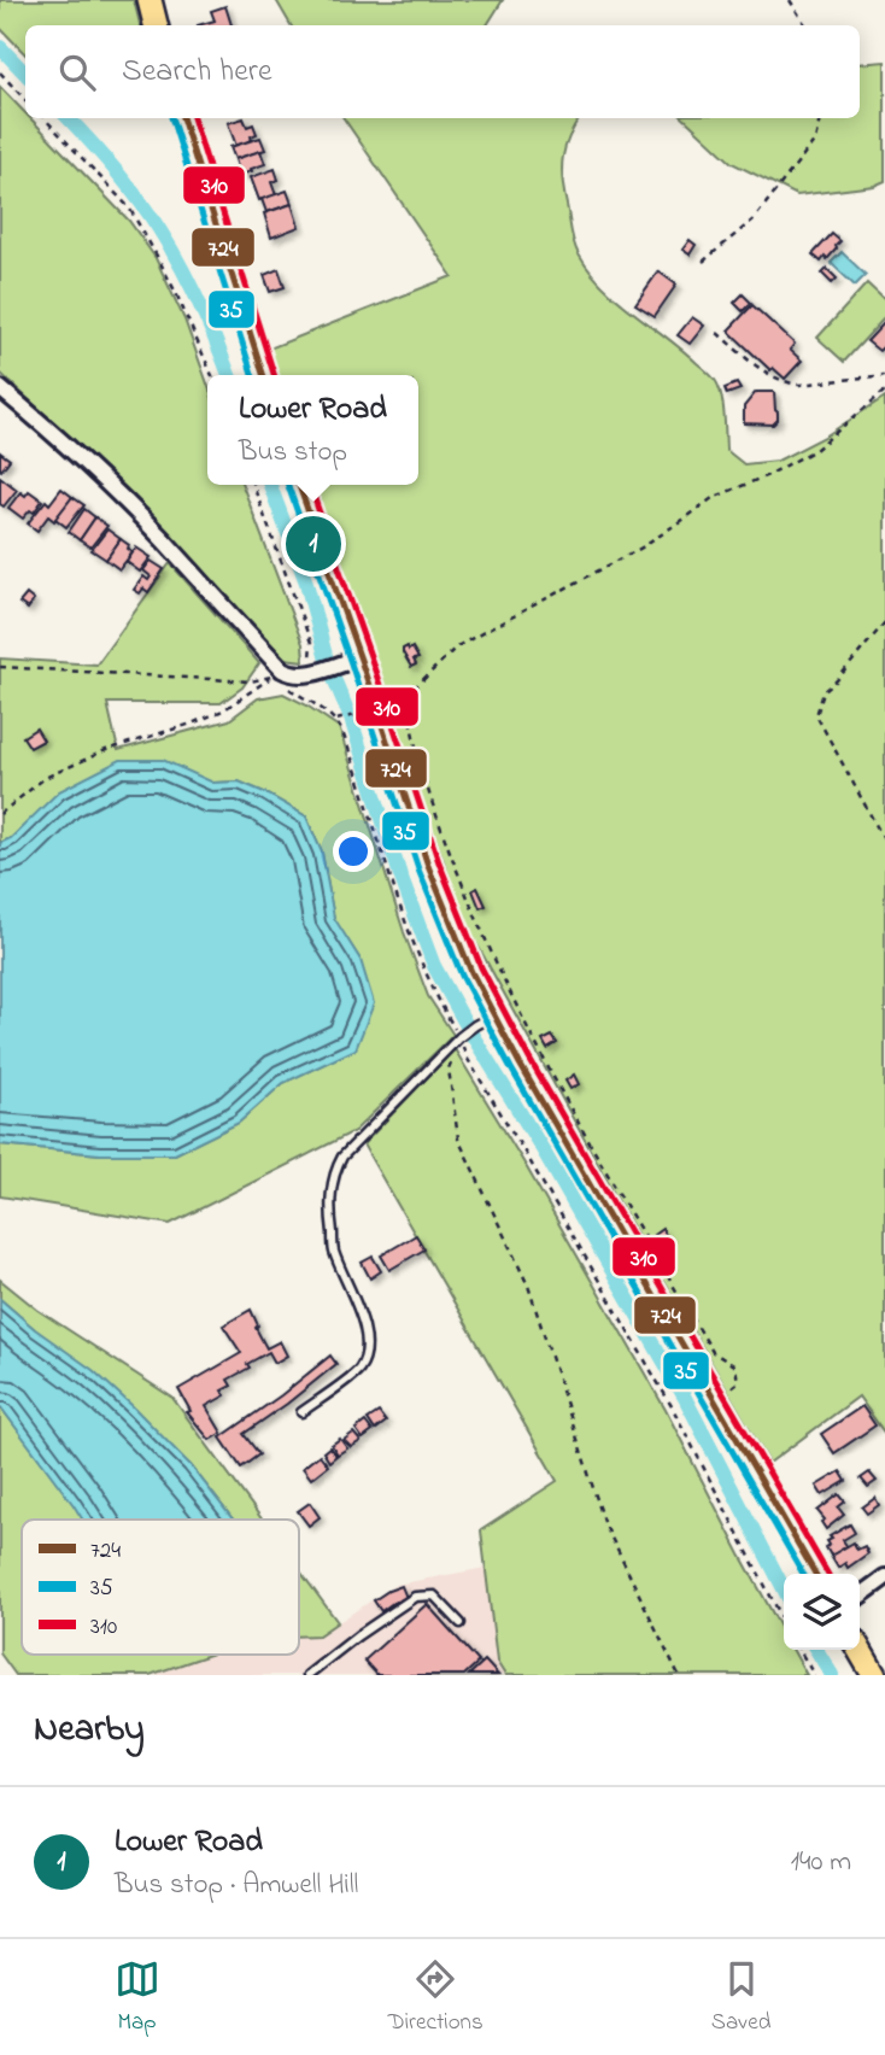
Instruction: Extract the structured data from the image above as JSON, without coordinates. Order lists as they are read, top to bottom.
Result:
{
  "lines": ["transit line 724", "transit line 35", "transit line 310"],
  "legend": ["724", "35", "310"],
  "page": {
    "search": "Search here",
    "popup": ["Lower Road", "Bus stop"],
    "pins": "1",
    "heading": "Nearby",
    "list": [
      {
        "mark": "1",
        "name": "Lower Road",
        "note": "Bus stop · Amwell Hill",
        "value": "140 m"
      }
    ],
    "nav": ["Map", "Directions", "Saved"]
  }
}
